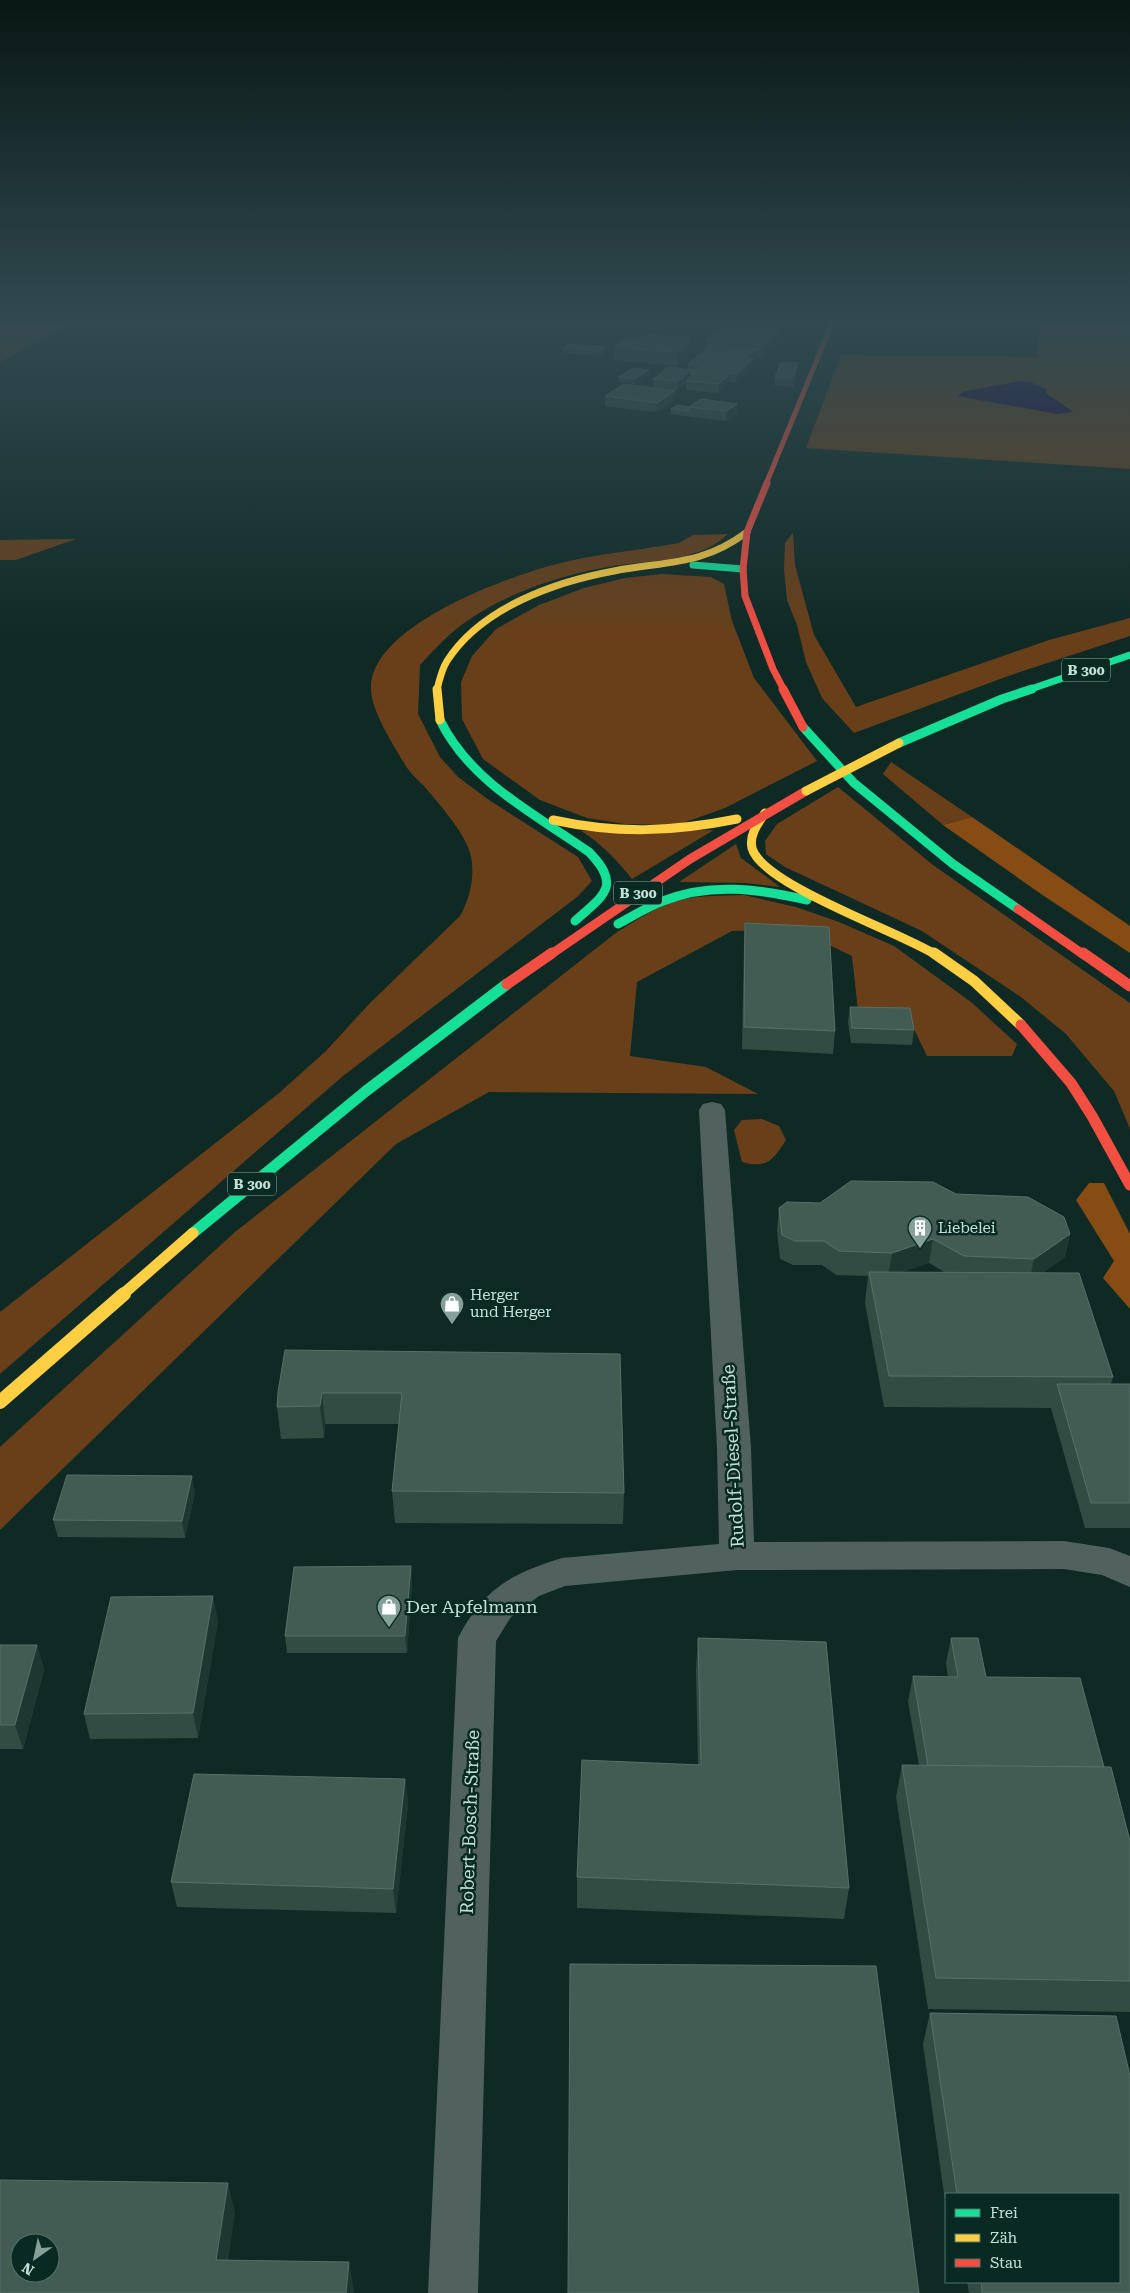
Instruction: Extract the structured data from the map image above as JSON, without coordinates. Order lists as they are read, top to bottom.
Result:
{
  "streets": {
    "main road": ["B 300"],
    "street": ["Rudolf-Diesel-Straße", "Robert-Bosch-Straße"]
  },
  "crossings": [
    ["Rudolf-Diesel-Straße", "Robert-Bosch-Straße"]
  ],
  "places": {
    "building": ["Liebelei"],
    "shop": ["Herger und Herger", "Der Apfelmann"]
  },
  "legend": ["Frei", "Zäh", "Stau"],
  "north": "bottom left"
}
